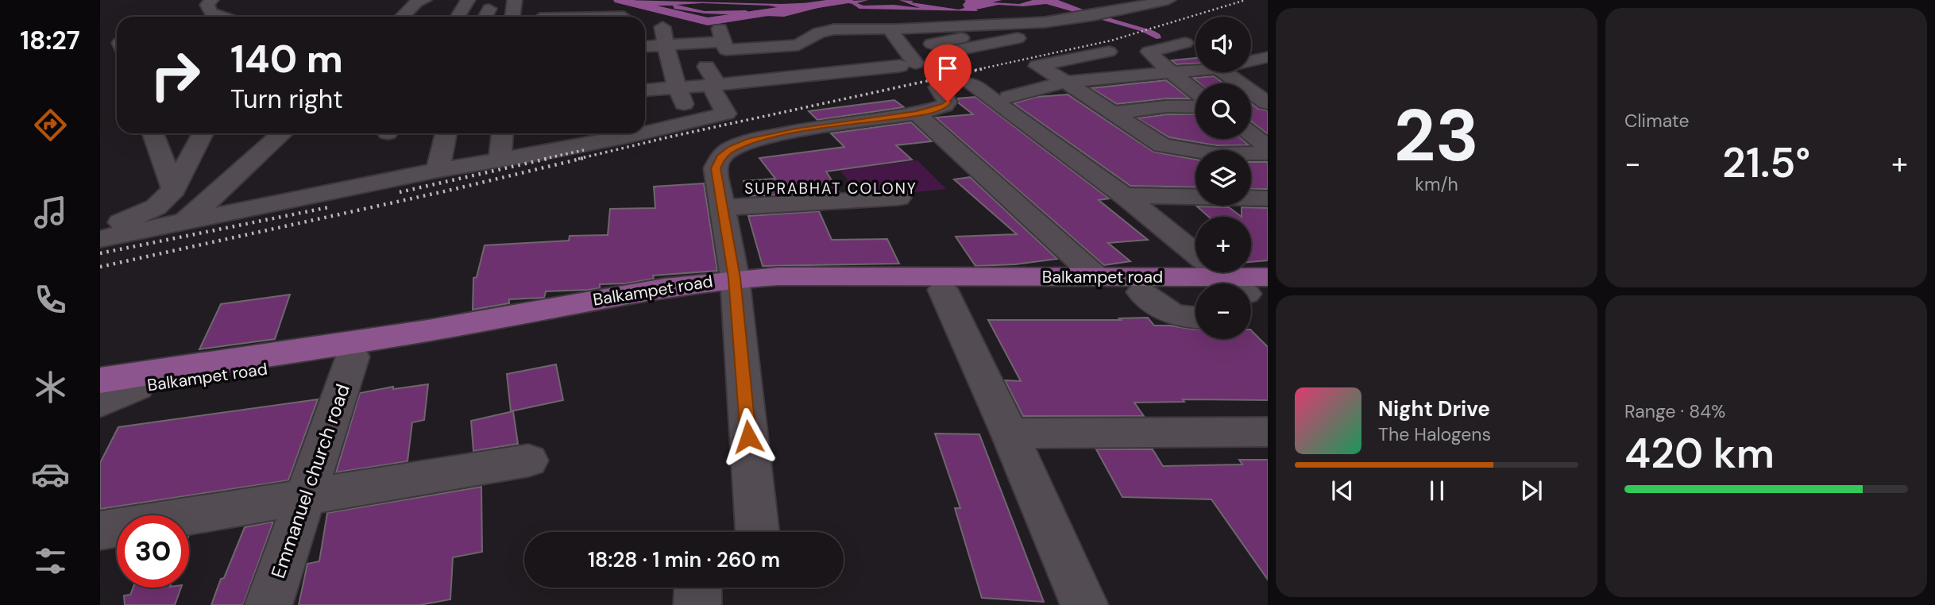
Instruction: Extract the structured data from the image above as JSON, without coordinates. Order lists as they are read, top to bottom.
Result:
{
  "streets": {
    "main road": ["Balkampet road"],
    "street": ["Emmanuel church road"]
  },
  "crossings": [
    ["Balkampet road", "Emmanuel church road"]
  ],
  "districts": ["SUPRABHAT COLONY"],
  "page": {
    "tabs": "18:27",
    "tile": [
      ["23", "km/h"],
      "Climate",
      ["Range · 84%", "420 km"]
    ],
    "map_buttons": ["+", "−"],
    "turn": ["140 m", "Turn right"],
    "heat": ["−", "21.5°", "+"],
    "song": ["Night Drive", "The Halogens"],
    "limit": "30",
    "trip": "18:28 · 1 min · 260 m"
  }
}
